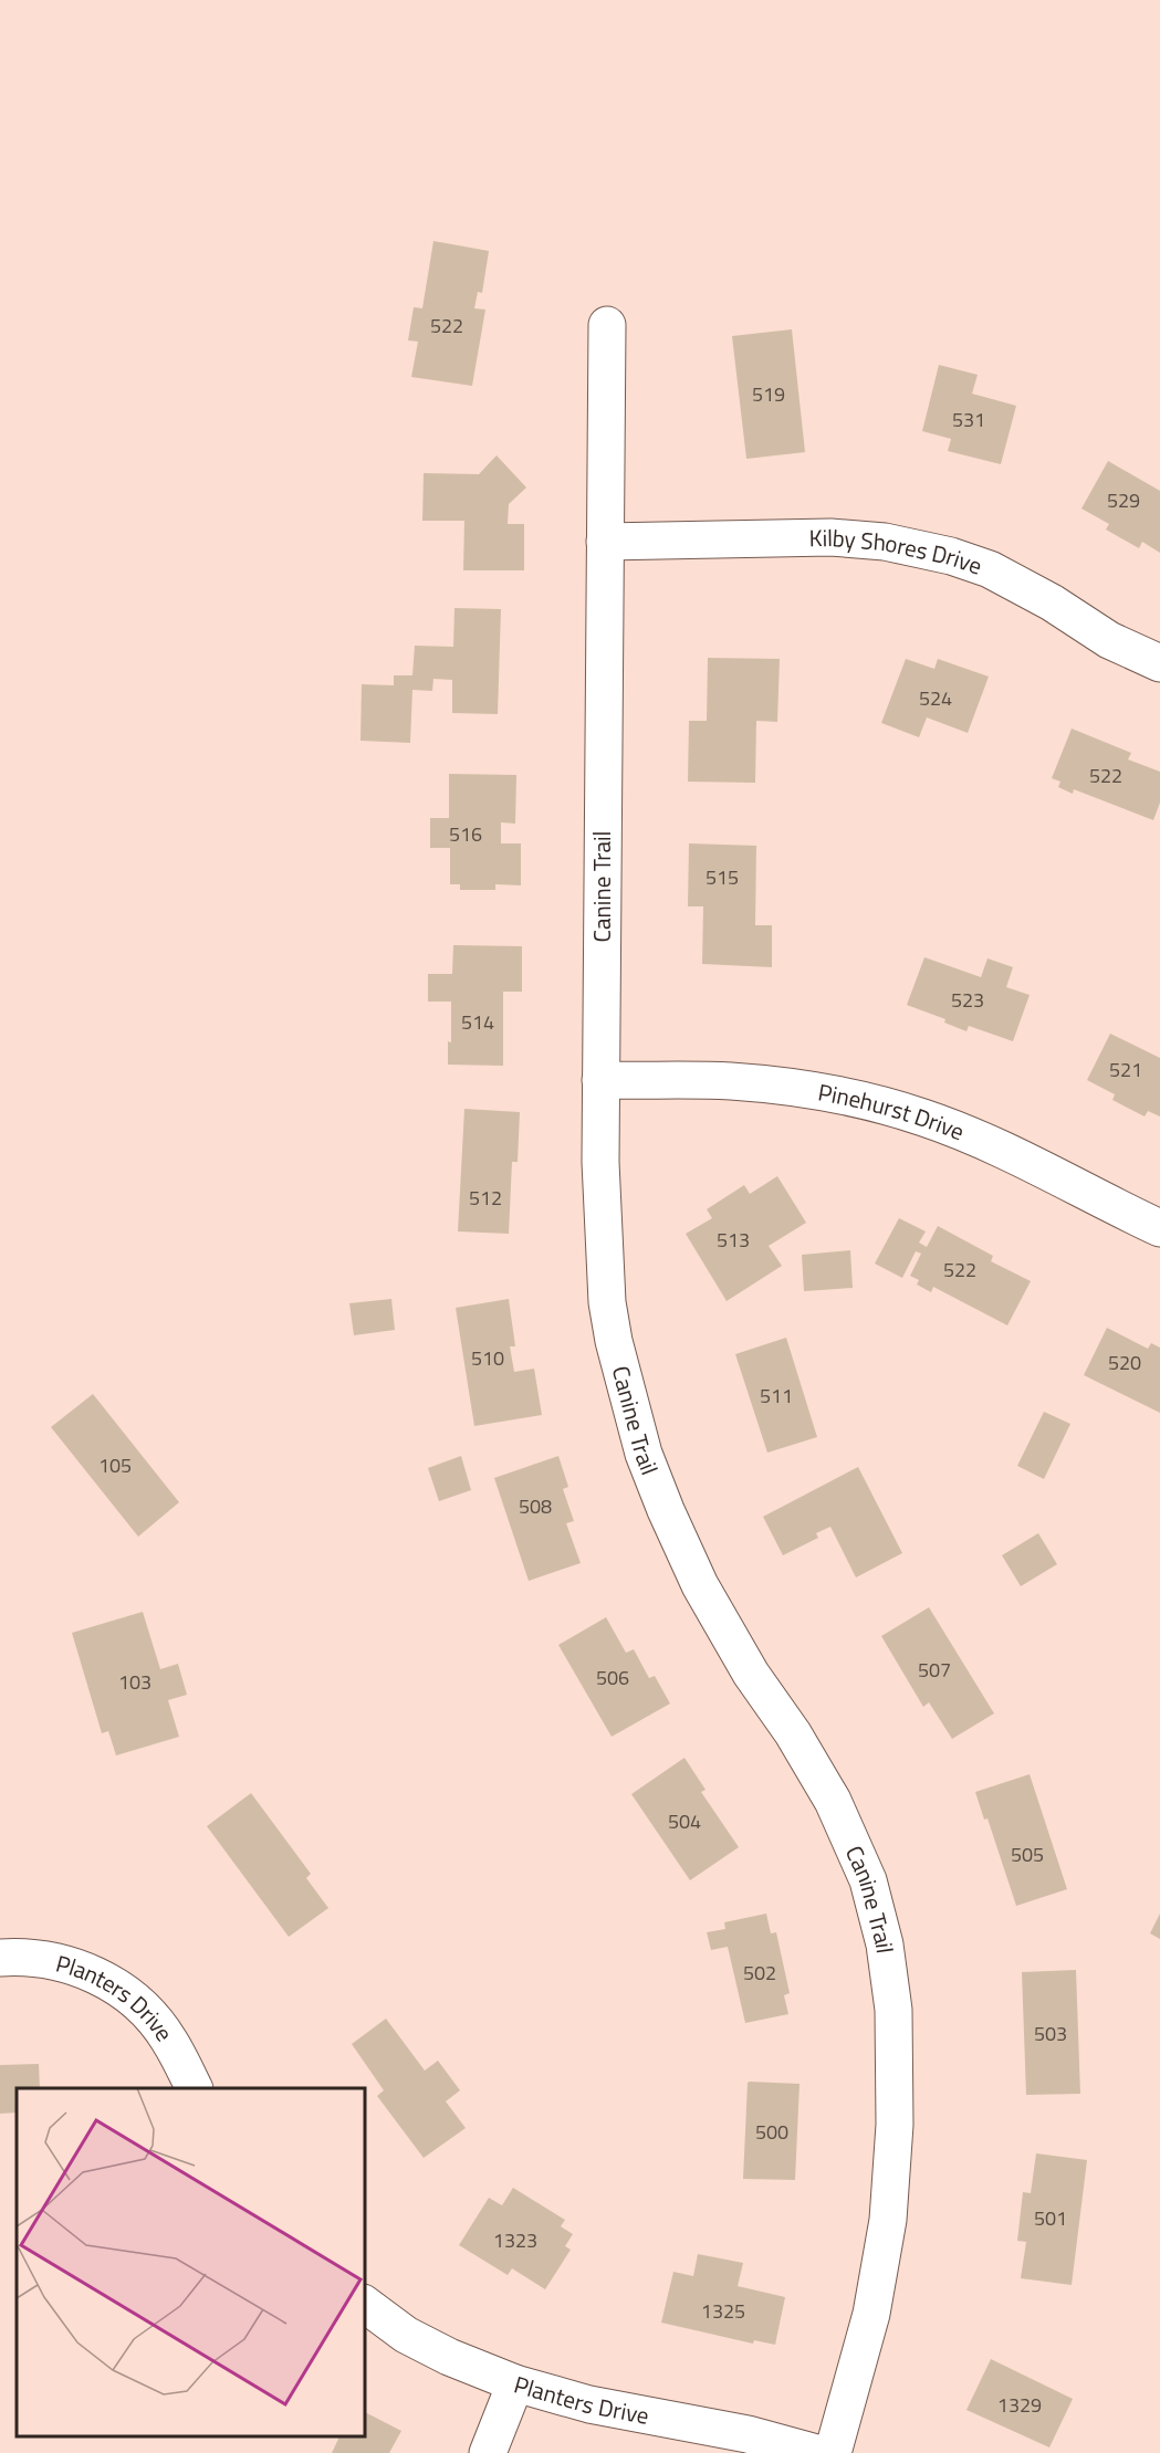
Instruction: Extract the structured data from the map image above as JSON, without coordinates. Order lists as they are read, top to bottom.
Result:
{
  "streets": {
    "street": [
      "Kilby Shores Drive",
      "Canine Trail",
      "Pinehurst Drive",
      "Planters Drive"
    ]
  },
  "crossings": [
    ["Kilby Shores Drive", "Canine Trail"],
    ["Canine Trail", "Pinehurst Drive"]
  ],
  "house_numbers": [
    "522",
    "519",
    "531",
    "529",
    "524",
    "522",
    "516",
    "515",
    "523",
    "514",
    "521",
    "512",
    "513",
    "522",
    "510",
    "520",
    "511",
    "105",
    "508",
    "507",
    "506",
    "103",
    "504",
    "505",
    "502",
    "503",
    "500",
    "501",
    "1323",
    "1325",
    "1329"
  ]
}
